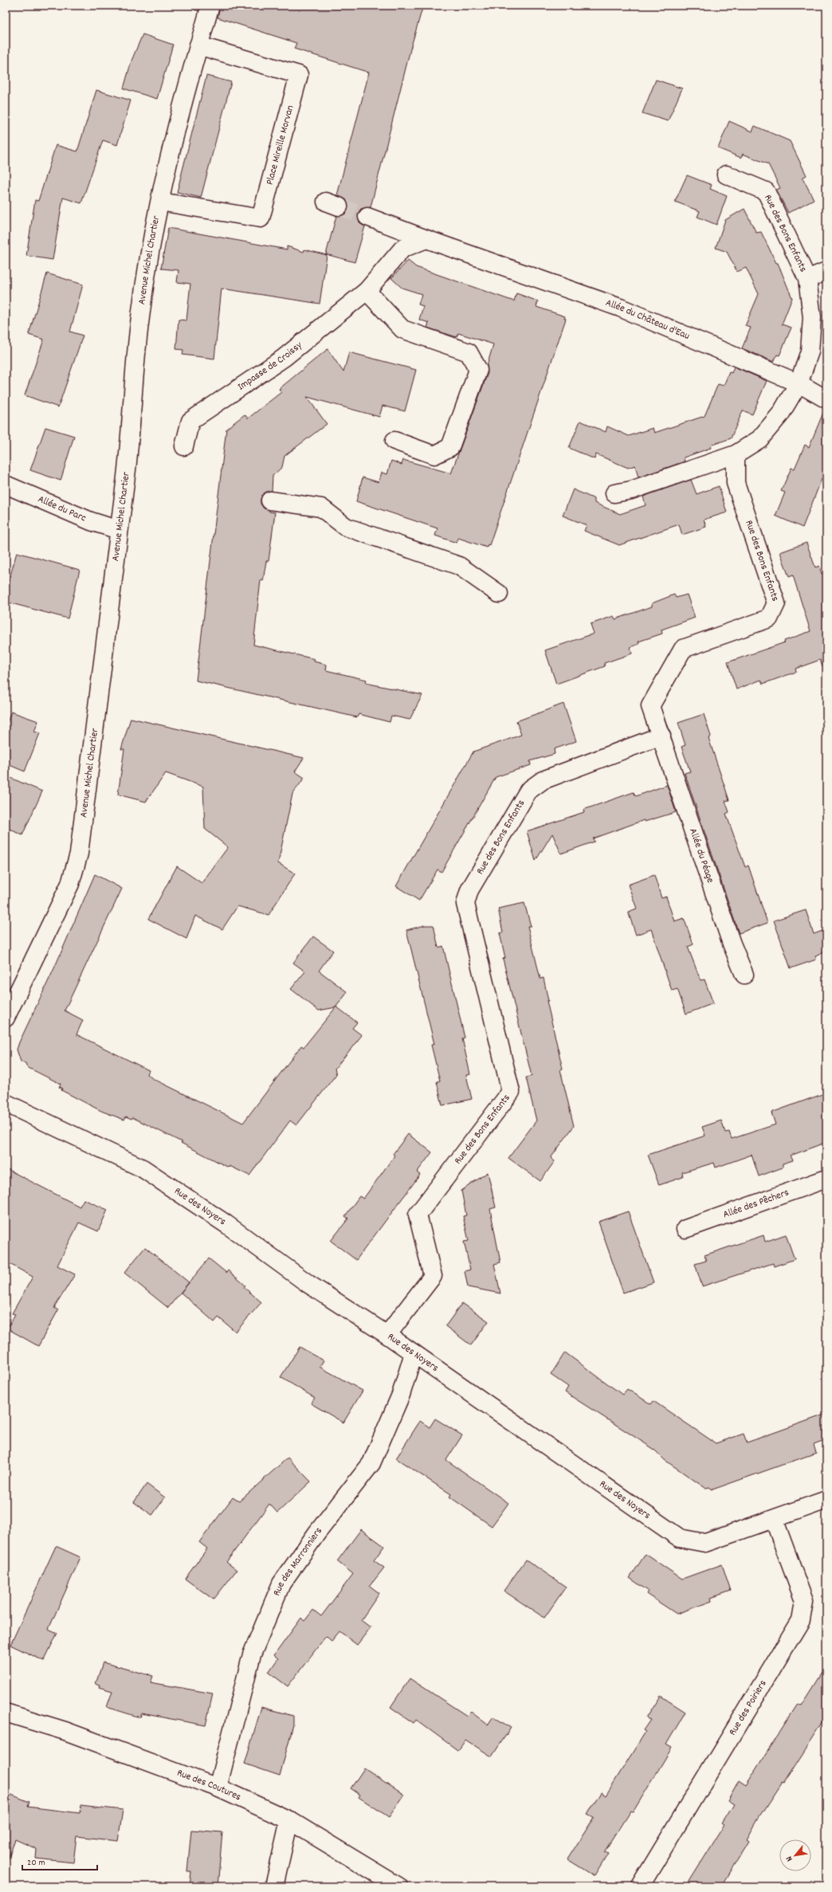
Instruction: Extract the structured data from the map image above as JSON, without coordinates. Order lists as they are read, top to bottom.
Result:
{
  "streets": {
    "street": [
      "Place Mireille Morvan",
      "Rue des Bons Enfants",
      "Avenue Michel Chartier",
      "Allée du Château d'Eau",
      "Impasse de Croissy",
      "Allée du Parc",
      "Allée du Péage",
      "Allée des Pêchers",
      "Rue des Noyers",
      "Rue des Marronniers",
      "Rue des Poiriers",
      "Rue des Coutures"
    ]
  },
  "crossings": [
    ["Place Mireille Morvan", "Avenue Michel Chartier"],
    ["Rue des Bons Enfants", "Allée du Château d'Eau"],
    ["Rue des Bons Enfants", "Allée du Péage"],
    ["Rue des Bons Enfants", "Rue des Noyers"],
    ["Avenue Michel Chartier", "Allée du Parc"],
    ["Allée du Château d'Eau", "Impasse de Croissy"],
    ["Rue des Noyers", "Rue des Marronniers"],
    ["Rue des Noyers", "Rue des Poiriers"],
    ["Rue des Marronniers", "Rue des Coutures"]
  ],
  "scale_bar": "20 m",
  "north": "bottom left"
}
